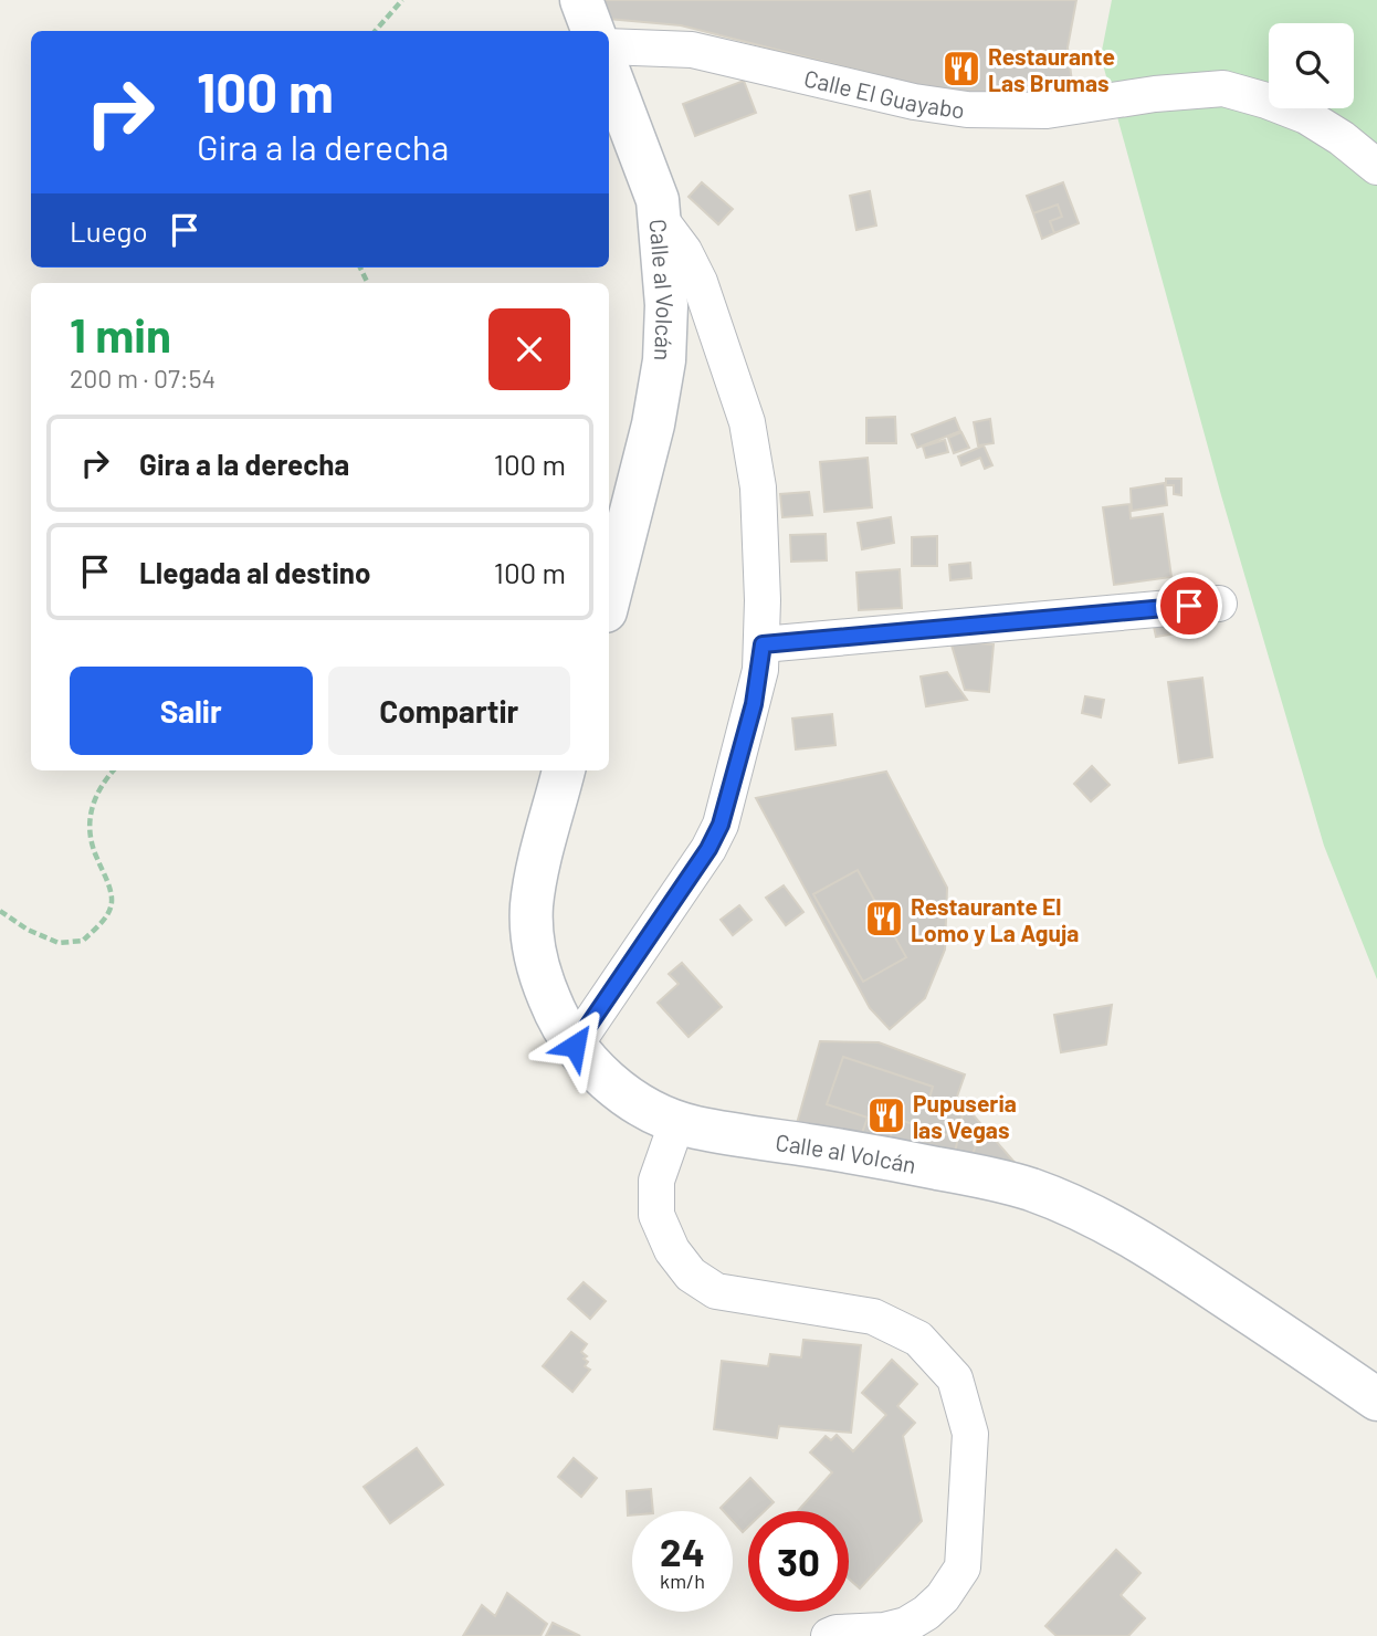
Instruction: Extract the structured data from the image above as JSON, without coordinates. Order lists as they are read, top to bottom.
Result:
{
  "streets": {
    "street": ["Calle El Guayabo", "Calle al Volcán"]
  },
  "places": {
    "restaurant": ["Restaurante Las Brumas", "Restaurante El Lomo y La Aguja", "Pupuseria las Vegas"]
  },
  "page": {
    "turn": ["100 m", "Gira a la derecha"],
    "then": "Luego",
    "heading": ["1 min", "200 m · 07:54"],
    "list": [
      {
        "name": "Gira a la derecha",
        "value": "100 m"
      },
      {
        "name": "Llegada al destino",
        "value": "100 m"
      }
    ],
    "buttons": ["Salir", "Compartir"],
    "speed": "24 km/h",
    "limit": "30"
  }
}
